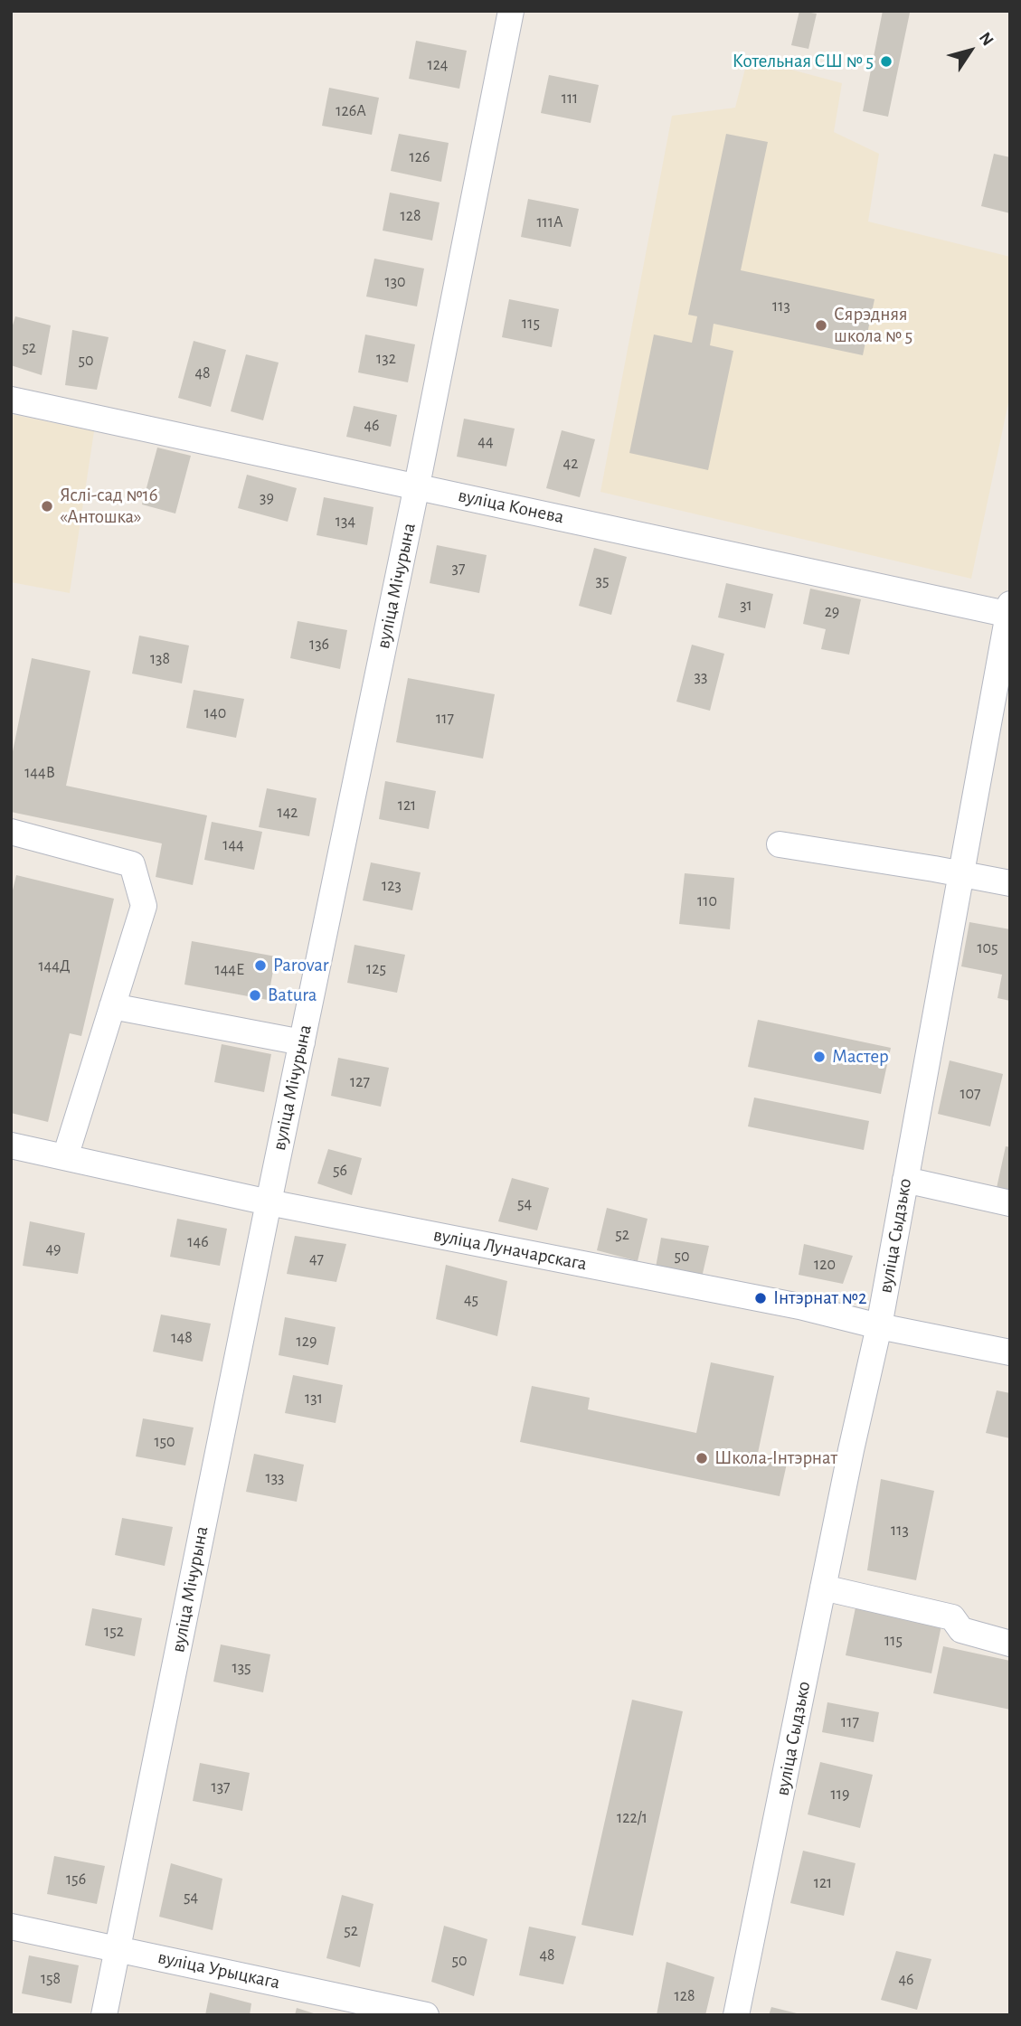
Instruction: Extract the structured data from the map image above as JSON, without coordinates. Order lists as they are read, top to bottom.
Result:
{
  "streets": {
    "street": [
      "вуліца Конева",
      "вуліца Мічурына",
      "вуліца Сыдзько",
      "вуліца Луначарскага",
      "вуліца Урыцкага"
    ]
  },
  "crossings": [
    ["вуліца Конева", "вуліца Мічурына"],
    ["вуліца Конева", "вуліца Сыдзько"],
    ["вуліца Мічурына", "вуліца Луначарскага"],
    ["вуліца Мічурына", "вуліца Урыцкага"],
    ["вуліца Сыдзько", "вуліца Луначарскага"]
  ],
  "places": [
    "Котельная СШ № 5",
    "Сярэдняя школа № 5",
    "Яслі-сад №16 «Антошка»",
    "Parovar",
    "Batura",
    "Мастер",
    "Інтэрнат №2",
    "Школа-Інтэрнат"
  ],
  "house_numbers": [
    "124",
    "111",
    "126А",
    "126",
    "128",
    "111А",
    "130",
    "113",
    "115",
    "52",
    "132",
    "50",
    "48",
    "46",
    "44",
    "42",
    "39",
    "134",
    "37",
    "35",
    "31",
    "29",
    "136",
    "138",
    "33",
    "140",
    "117",
    "144В",
    "121",
    "142",
    "144",
    "123",
    "110",
    "105",
    "144Д",
    "125",
    "144Е",
    "127",
    "107",
    "56",
    "54",
    "52",
    "146",
    "49",
    "50",
    "47",
    "120",
    "45",
    "148",
    "129",
    "131",
    "150",
    "133",
    "113",
    "152",
    "115",
    "135",
    "117",
    "137",
    "119",
    "122/1",
    "156",
    "121",
    "54",
    "52",
    "48",
    "50",
    "158",
    "46",
    "128"
  ],
  "north": "top right"
}
